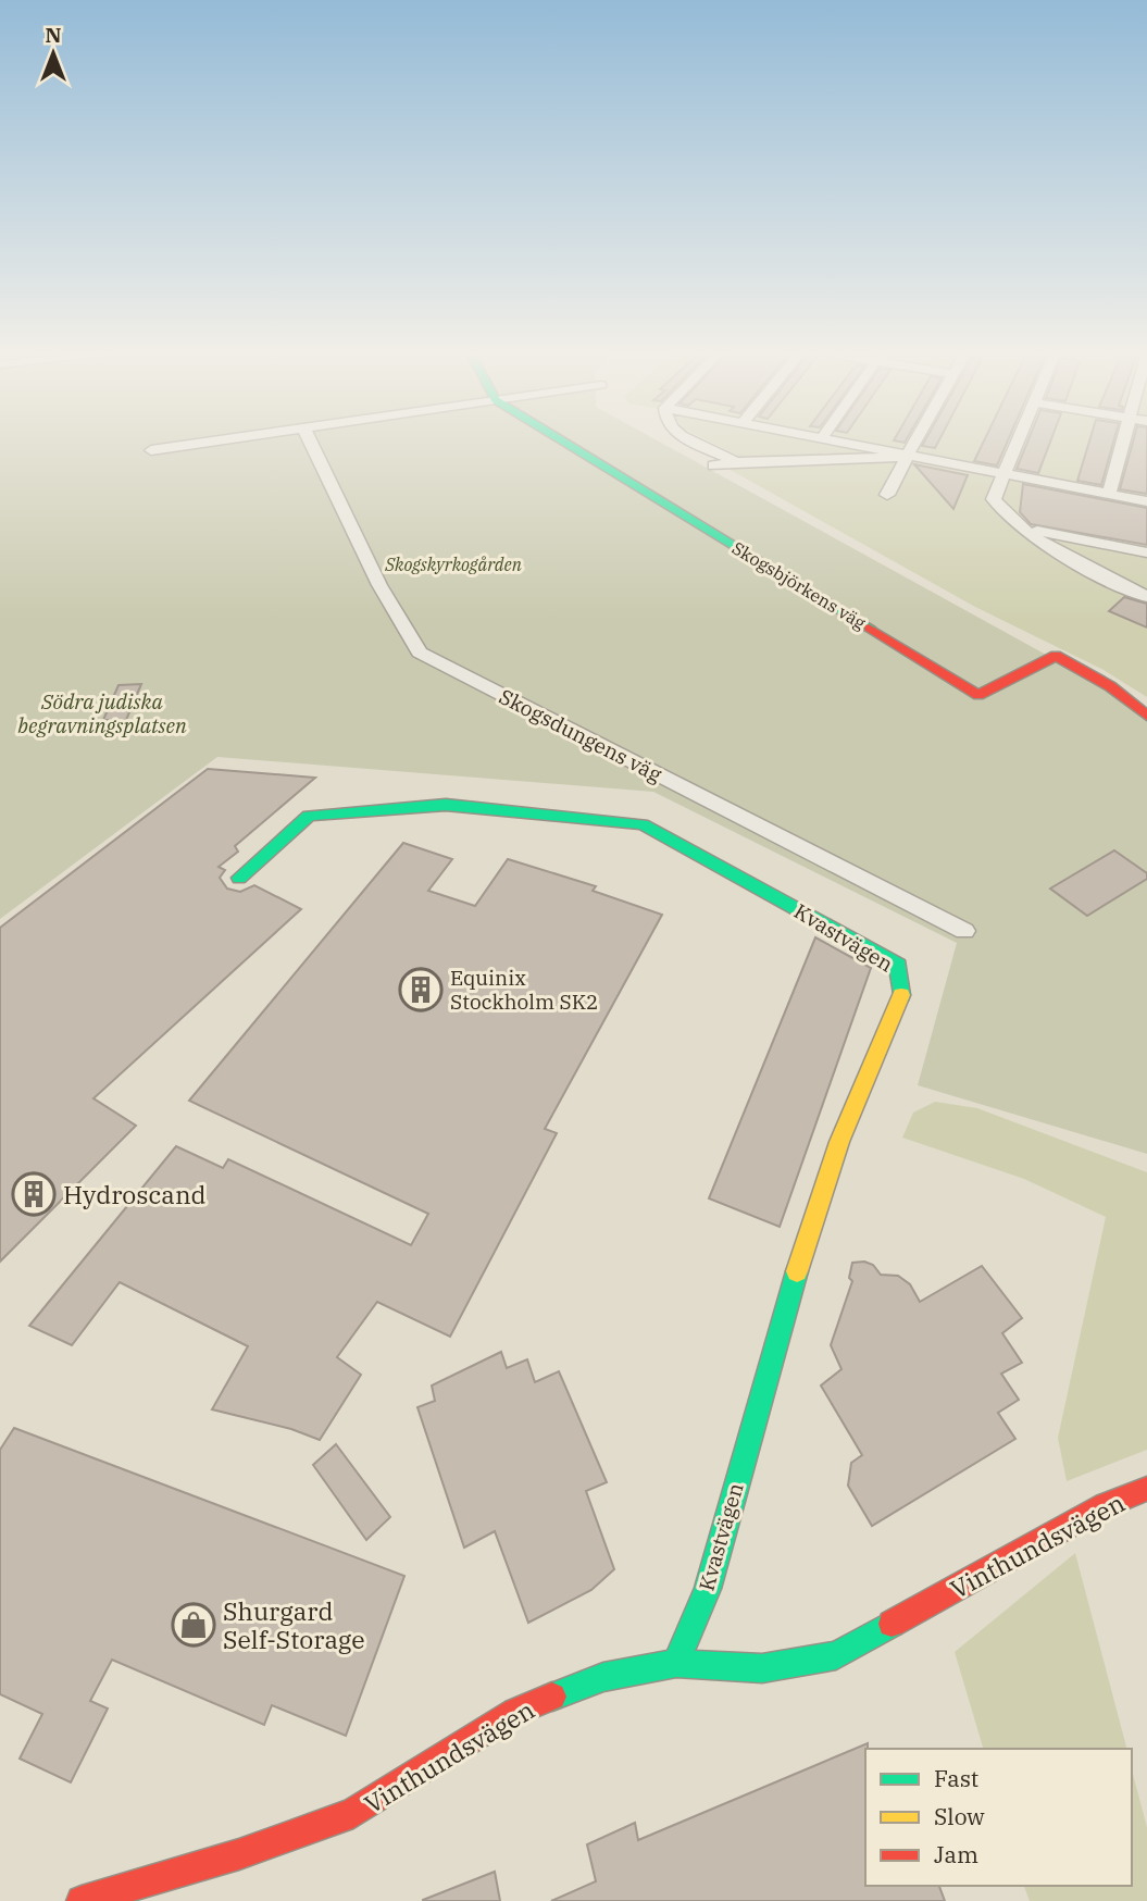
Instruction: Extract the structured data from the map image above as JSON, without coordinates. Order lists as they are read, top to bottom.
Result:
{
  "streets": {
    "street": [
      "Skogsbjörkens väg",
      "Skogsdungens väg",
      "Kvastvägen",
      "Vinthundsvägen"
    ]
  },
  "crossings": [
    ["Kvastvägen", "Vinthundsvägen"]
  ],
  "parks": ["Skogskyrkogården", "Södra judiska begravningsplatsen"],
  "places": {
    "building": ["Equinix Stockholm SK2", "Hydroscand"],
    "shop": ["Shurgard Self-Storage"]
  },
  "legend": ["Fast", "Slow", "Jam"],
  "north": "top"
}
